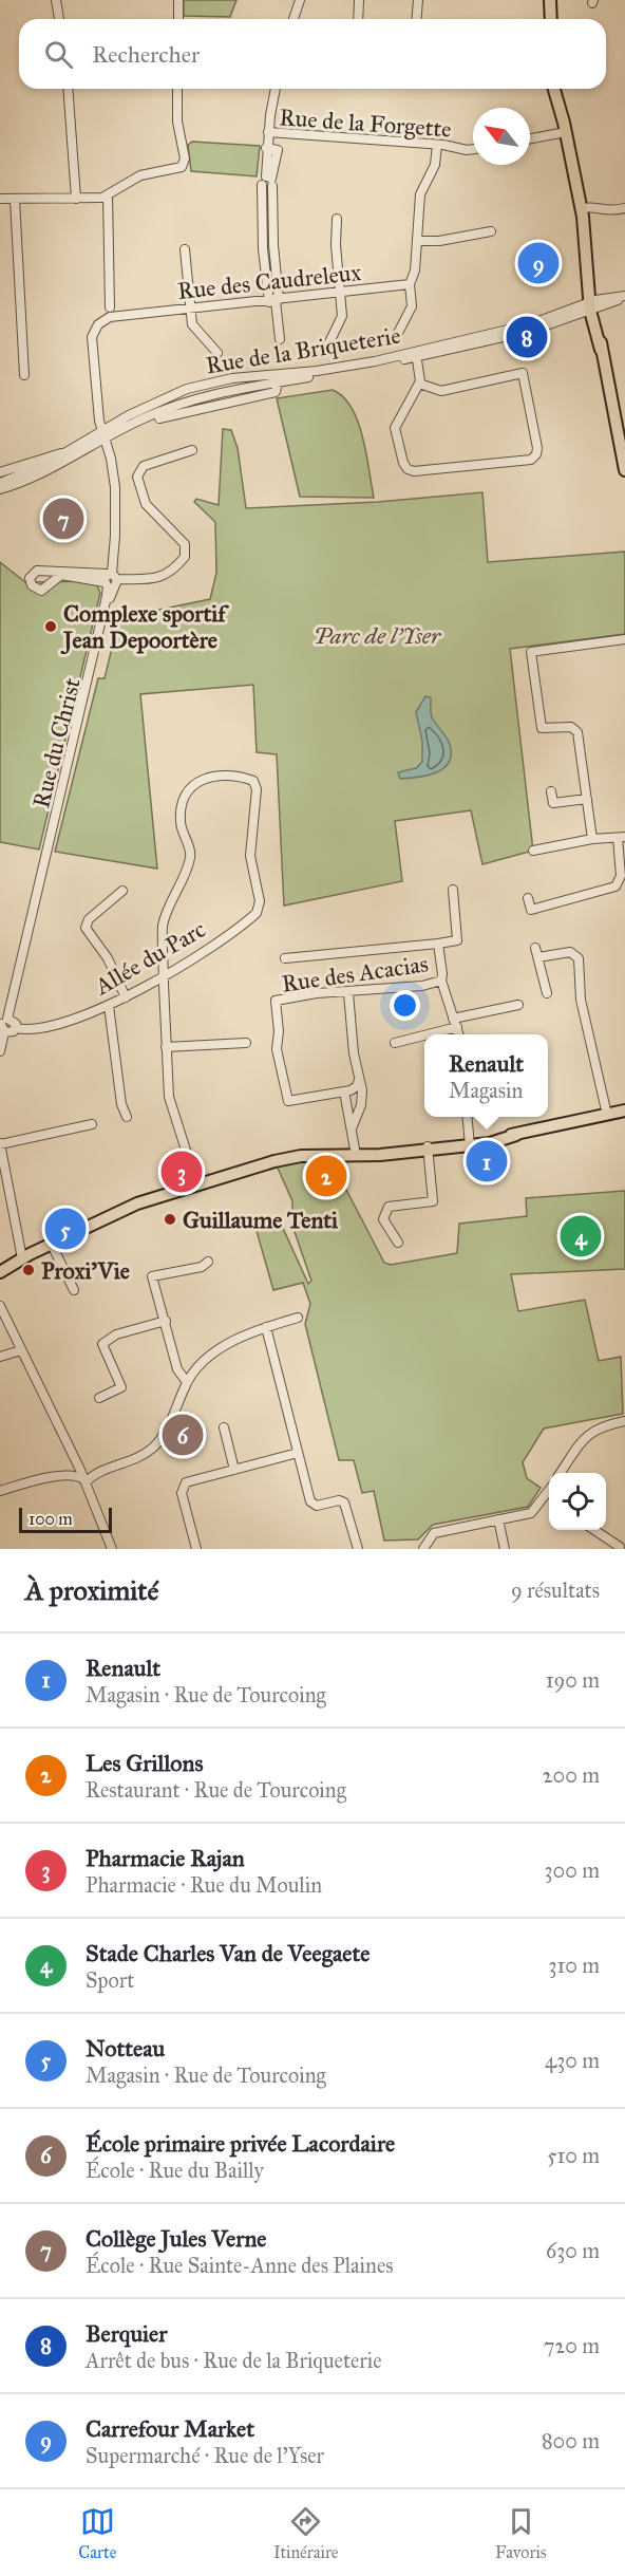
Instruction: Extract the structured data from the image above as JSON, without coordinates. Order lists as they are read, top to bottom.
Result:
{
  "streets": {
    "street": [
      "Rue de la Forgette",
      "Rue des Caudreleux",
      "Rue de la Briqueterie",
      "Rue du Christ",
      "Allée du Parc",
      "Rue des Acacias"
    ]
  },
  "crossings": [
    ["Rue de la Forgette", "Rue des Caudreleux"],
    ["Rue des Caudreleux", "Rue de la Briqueterie"],
    ["Rue des Caudreleux", "Rue du Christ"],
    ["Rue de la Briqueterie", "Rue du Christ"],
    ["Rue du Christ", "Allée du Parc"]
  ],
  "parks": ["Parc de l'Yser"],
  "places": ["Complexe sportif Jean Depoortère", "Guillaume Tenti", "Proxi'Vie"],
  "scale_bar": "100 m",
  "north": "top left",
  "page": {
    "search": "Rechercher",
    "pins": [
      "9",
      "8",
      "7",
      "1",
      "3",
      "2",
      "5",
      "4",
      "6"
    ],
    "popup": ["Renault", "Magasin"],
    "scale": "100 m",
    "heading": ["À proximité", "9 résultats"],
    "list": [
      {
        "mark": "1",
        "name": "Renault",
        "note": "Magasin · Rue de Tourcoing",
        "value": "190 m"
      },
      {
        "mark": "2",
        "name": "Les Grillons",
        "note": "Restaurant · Rue de Tourcoing",
        "value": "200 m"
      },
      {
        "mark": "3",
        "name": "Pharmacie Rajan",
        "note": "Pharmacie · Rue du Moulin",
        "value": "300 m"
      },
      {
        "mark": "4",
        "name": "Stade Charles Van de Veegaete",
        "note": "Sport",
        "value": "310 m"
      },
      {
        "mark": "5",
        "name": "Notteau",
        "note": "Magasin · Rue de Tourcoing",
        "value": "430 m"
      },
      {
        "mark": "6",
        "name": "École primaire privée Lacordaire",
        "note": "École · Rue du Bailly",
        "value": "510 m"
      },
      {
        "mark": "7",
        "name": "Collège Jules Verne",
        "note": "École · Rue Sainte-Anne des Plaines",
        "value": "630 m"
      },
      {
        "mark": "8",
        "name": "Berquier",
        "note": "Arrêt de bus · Rue de la Briqueterie",
        "value": "720 m"
      },
      {
        "mark": "9",
        "name": "Carrefour Market",
        "note": "Supermarché · Rue de l'Yser",
        "value": "800 m"
      }
    ],
    "nav": ["Carte", "Itinéraire", "Favoris"]
  }
}
